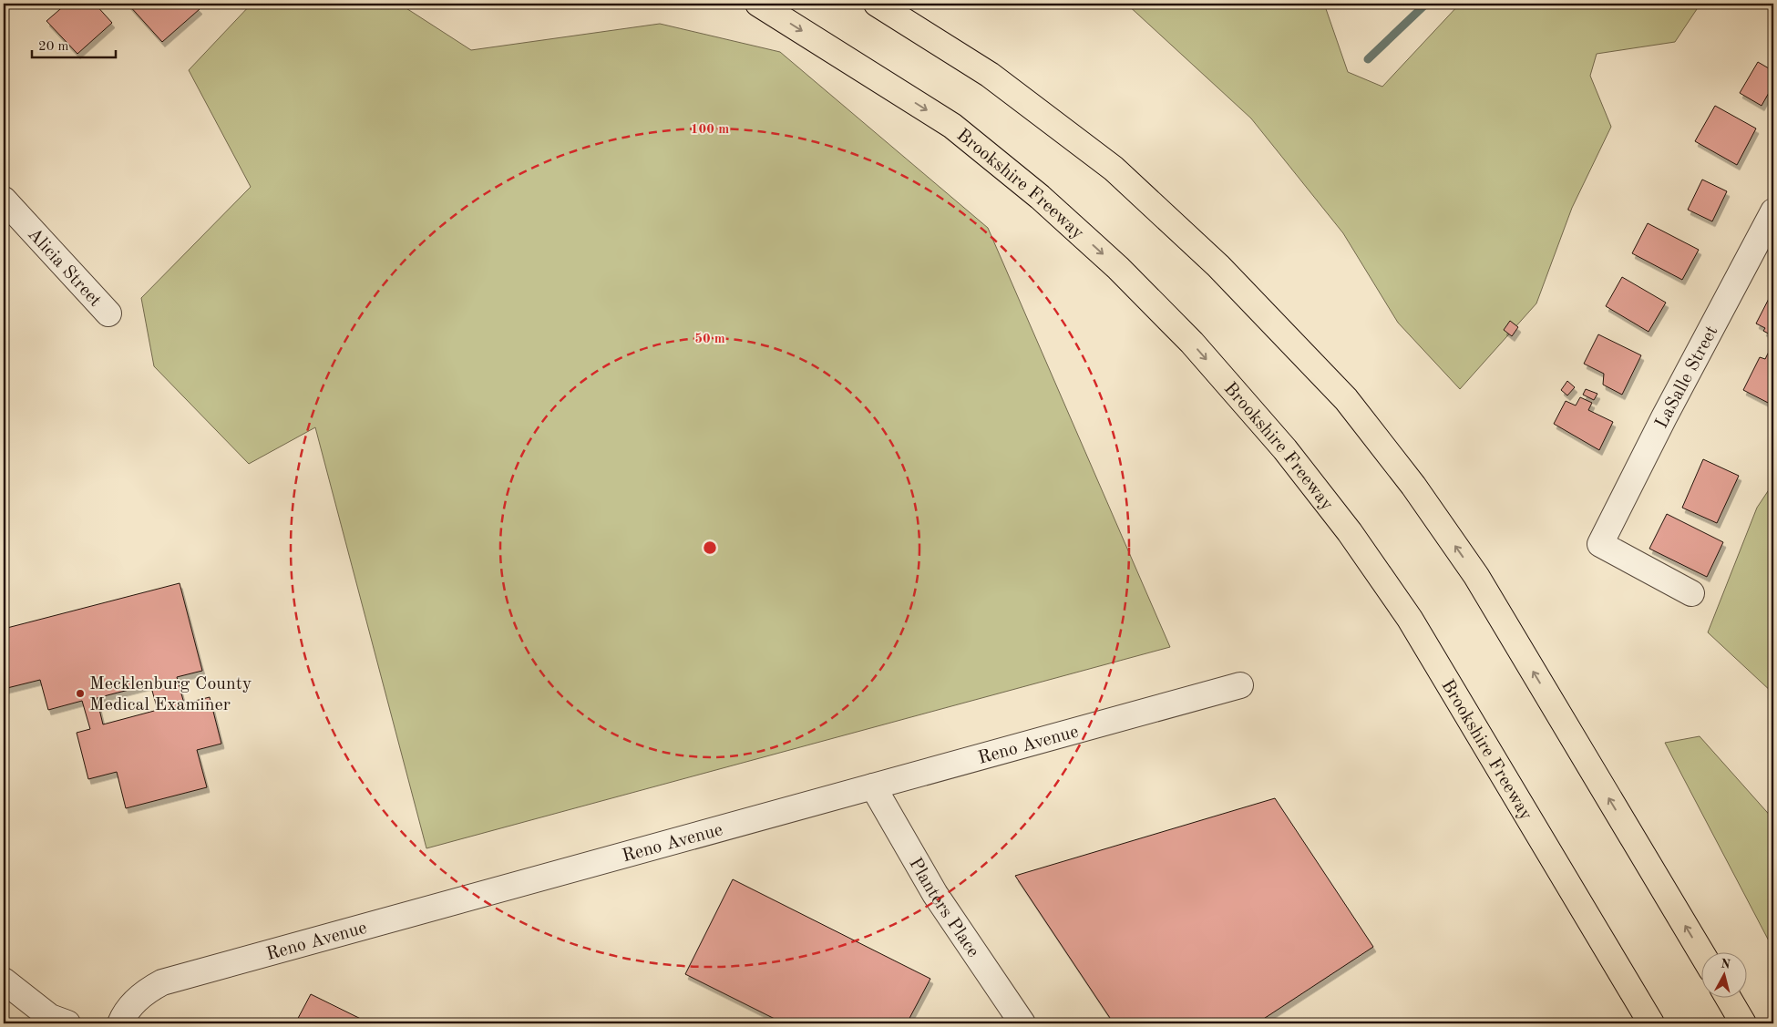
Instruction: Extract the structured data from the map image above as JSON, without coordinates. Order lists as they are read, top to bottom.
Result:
{
  "streets": {
    "highway": ["Brookshire Freeway"],
    "street": [
      "Alicia Street",
      "LaSalle Street",
      "Reno Avenue",
      "Planters Place"
    ]
  },
  "crossings": [
    ["Reno Avenue", "Planters Place"]
  ],
  "places": ["Mecklenburg County Medical Examiner"],
  "scale_bar": "20 m",
  "north": "top",
  "rings": ["100 m", "50 m"]
}
